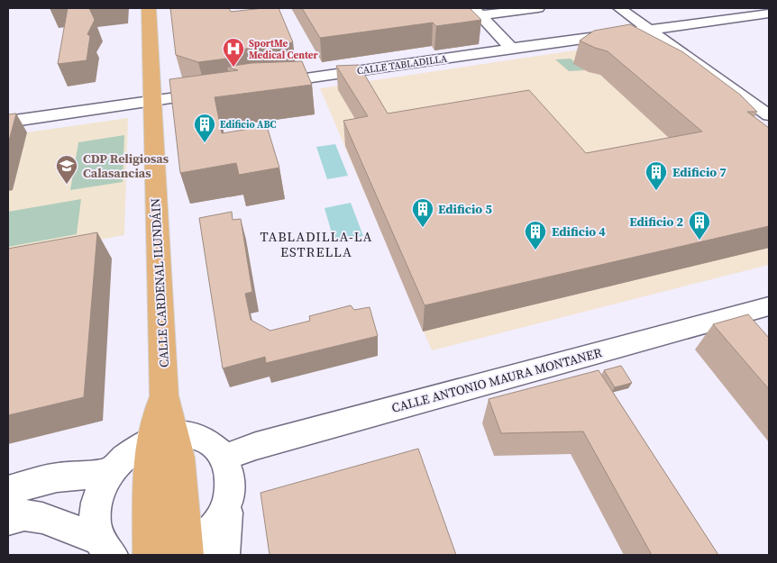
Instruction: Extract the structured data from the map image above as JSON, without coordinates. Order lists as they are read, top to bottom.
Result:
{
  "streets": {
    "main road": ["CALLE CARDENAL ILUNDÁIN"],
    "street": ["CALLE TABLADILLA", "CALLE ANTONIO MAURA MONTANER"]
  },
  "districts": ["TABLADILLA-LA ESTRELLA"],
  "places": {
    "hospital": ["SportMe Medical Center"],
    "building": [
      "Edificio ABC",
      "Edificio 7",
      "Edificio 5",
      "Edificio 2",
      "Edificio 4"
    ],
    "school or university": ["CDP Religiosas Calasancias"]
  }
}
